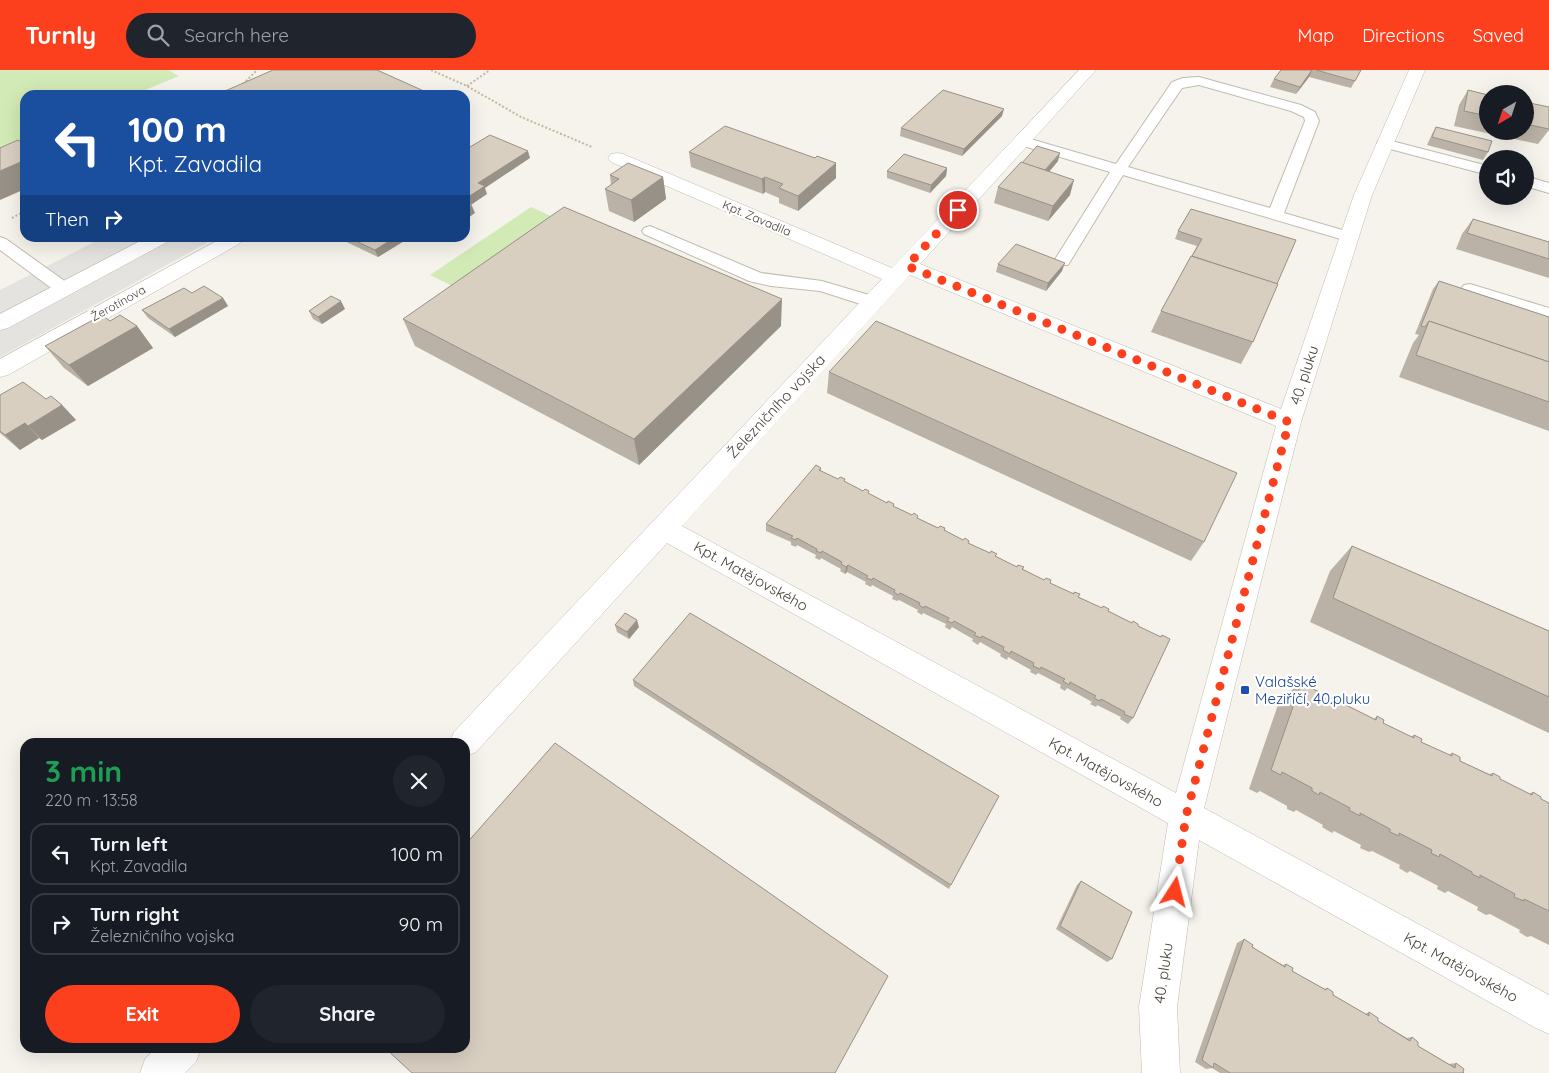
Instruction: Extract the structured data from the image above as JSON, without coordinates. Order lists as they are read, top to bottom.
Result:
{
  "streets": {
    "street": [
      "Kpt. Zavadila",
      "Žerotínova",
      "40. pluku",
      "Železničního vojska",
      "Kpt. Matějovského"
    ]
  },
  "crossings": [
    ["Kpt. Zavadila", "40. pluku"],
    ["Kpt. Zavadila", "Železničního vojska"],
    ["40. pluku", "Kpt. Matějovského"],
    ["Železničního vojska", "Kpt. Matějovského"]
  ],
  "places": {
    "transit": ["Valašské Meziříčí, 40.pluku"]
  },
  "north": "bottom left",
  "page": {
    "header": "Turnly",
    "search": "Search here",
    "nav": ["Map", "Directions", "Saved"],
    "turn": ["100 m", "Kpt. Zavadila"],
    "then": "Then",
    "heading": ["3 min", "220 m · 13:58"],
    "list": [
      {
        "name": "Turn left",
        "note": "Kpt. Zavadila",
        "value": "100 m"
      },
      {
        "name": "Turn right",
        "note": "Železničního vojska",
        "value": "90 m"
      }
    ],
    "buttons": ["Exit", "Share"]
  }
}
